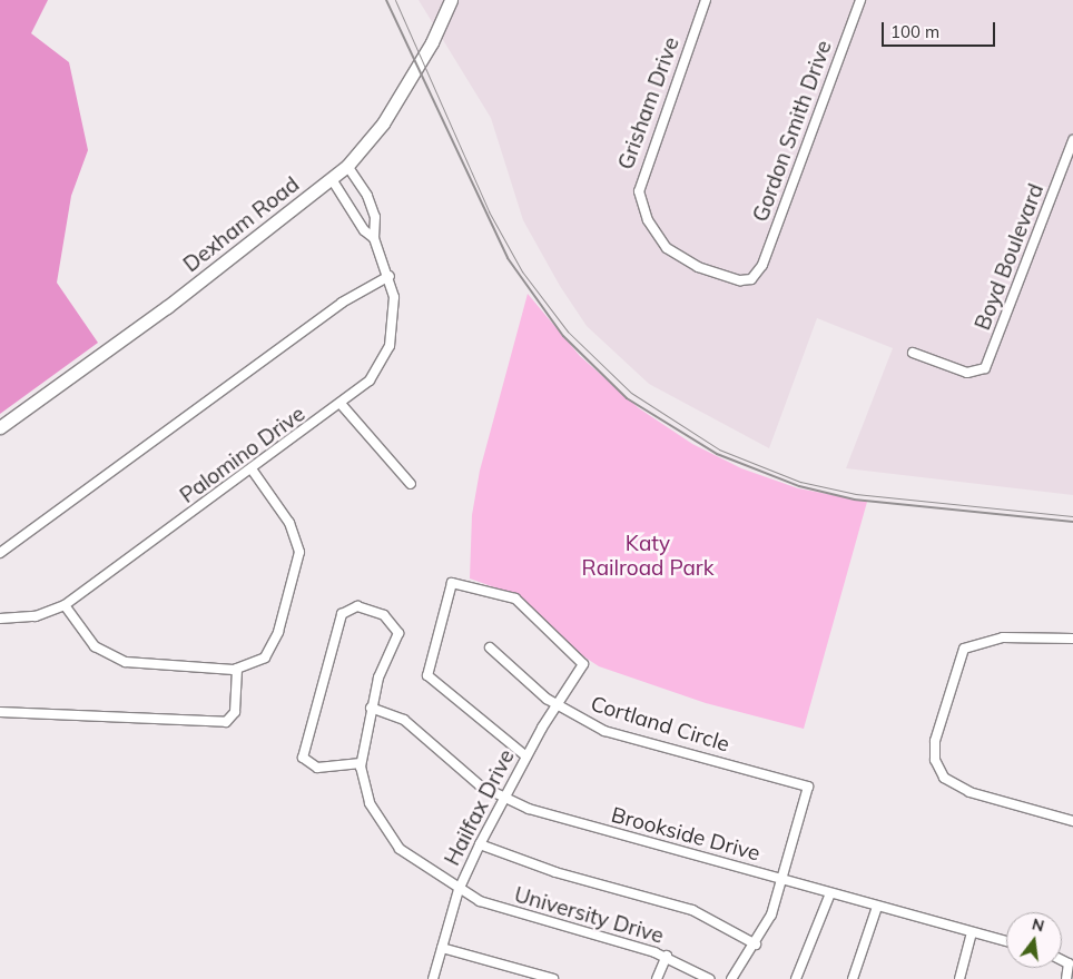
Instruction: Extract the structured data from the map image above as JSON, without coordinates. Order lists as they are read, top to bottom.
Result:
{
  "streets": {
    "street": [
      "Grisham Drive",
      "Gordon Smith Drive",
      "Dexham Road",
      "Boyd Boulevard",
      "Palomino Drive",
      "Cortland Circle",
      "Hailfax Drive",
      "Brookside Drive",
      "University Drive"
    ]
  },
  "crossings": [
    ["Grisham Drive", "Gordon Smith Drive"],
    ["Dexham Road", "Palomino Drive"],
    ["Cortland Circle", "Hailfax Drive"],
    ["Cortland Circle", "Brookside Drive"],
    ["Hailfax Drive", "Brookside Drive"],
    ["Hailfax Drive", "University Drive"]
  ],
  "parks": ["Katy Railroad Park"],
  "scale_bar": "100 m",
  "north": "top"
}
